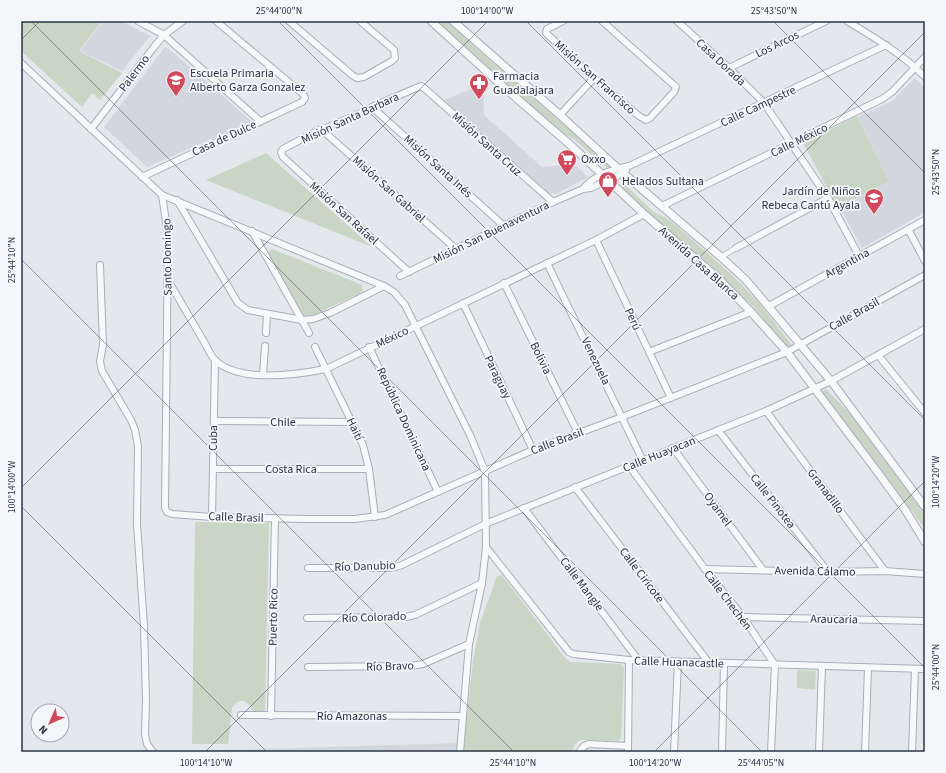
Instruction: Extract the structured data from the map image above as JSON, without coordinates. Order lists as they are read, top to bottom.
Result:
{
  "streets": {
    "street": [
      "Los Arcos",
      "Casa Dorada",
      "Palermo",
      "Misión San Francisco",
      "Calle Campestre",
      "Misión Santa Barbara",
      "Casa de Dulce",
      "Calle México",
      "Misión Santa Cruz",
      "Misión Santa Inés",
      "Misión San Gabriel",
      "Misión San Rafael",
      "Misión San Buenaventura",
      "Santo Domingo",
      "Avenida Casa Blanca",
      "Argentina",
      "Calle Brasil",
      "Perú",
      "México",
      "Bolivia",
      "Venezuela",
      "Paraguay",
      "República Dominicana",
      "Chile",
      "Haití",
      "Cuba",
      "Calle Huayacan",
      "Costa Rica",
      "Granadillo",
      "Calle Pinotea",
      "Oyamel",
      "Río Danubio",
      "Avenida Cálamo",
      "Calle Ciricote",
      "Calle Mangle",
      "Calle Chechén",
      "Puerto Rico",
      "Río Colorado",
      "Araucaria",
      "Calle Huanacastle",
      "Río Bravo",
      "Río Amazonas"
    ]
  },
  "crossings": [
    ["Los Arcos", "Casa Dorada"],
    ["Casa Dorada", "Calle Campestre"],
    ["Casa Dorada", "Calle México"],
    ["Casa Dorada", "Argentina"],
    ["Calle Campestre", "Misión San Buenaventura"],
    ["Calle Campestre", "Avenida Casa Blanca"],
    ["Misión Santa Barbara", "Misión Santa Cruz"],
    ["Misión Santa Barbara", "Misión Santa Inés"],
    ["Misión Santa Barbara", "Misión San Gabriel"],
    ["Misión Santa Barbara", "Misión San Rafael"],
    ["Calle México", "Avenida Casa Blanca"],
    ["Misión Santa Cruz", "Misión San Buenaventura"],
    ["Misión Santa Inés", "Misión San Buenaventura"],
    ["Misión San Gabriel", "Misión San Buenaventura"],
    ["Misión San Rafael", "Misión San Buenaventura"],
    ["Misión San Buenaventura", "Avenida Casa Blanca"],
    ["Santo Domingo", "Calle Brasil"],
    ["Santo Domingo", "México"],
    ["Avenida Casa Blanca", "Argentina"],
    ["Avenida Casa Blanca", "Calle Brasil"],
    ["Avenida Casa Blanca", "México"],
    ["Avenida Casa Blanca", "Calle Huayacan"],
    ["Calle Brasil", "Perú"],
    ["Calle Brasil", "Bolivia"],
    ["Calle Brasil", "Venezuela"],
    ["Calle Brasil", "Paraguay"],
    ["Calle Brasil", "República Dominicana"],
    ["Calle Brasil", "Haití"],
    ["Calle Brasil", "Cuba"],
    ["Calle Brasil", "Puerto Rico"],
    ["Perú", "México"],
    ["México", "Bolivia"],
    ["México", "Venezuela"],
    ["México", "Paraguay"],
    ["México", "República Dominicana"],
    ["México", "Haití"],
    ["México", "Cuba"],
    ["Venezuela", "Calle Huayacan"],
    ["Chile", "Haití"],
    ["Chile", "Cuba"],
    ["Haití", "Costa Rica"],
    ["Cuba", "Costa Rica"],
    ["Calle Huayacan", "Granadillo"],
    ["Calle Huayacan", "Calle Pinotea"],
    ["Calle Huayacan", "Oyamel"],
    ["Calle Huayacan", "Río Danubio"],
    ["Calle Huayacan", "Calle Ciricote"],
    ["Calle Huayacan", "Calle Mangle"],
    ["Calle Huayacan", "Calle Chechén"],
    ["Granadillo", "Avenida Cálamo"],
    ["Calle Pinotea", "Avenida Cálamo"],
    ["Oyamel", "Avenida Cálamo"],
    ["Avenida Cálamo", "Calle Chechén"],
    ["Calle Ciricote", "Calle Huanacastle"],
    ["Calle Mangle", "Calle Huanacastle"],
    ["Calle Chechén", "Araucaria"],
    ["Calle Chechén", "Calle Huanacastle"],
    ["Puerto Rico", "Río Amazonas"]
  ],
  "places": {
    "school or university": ["Escuela Primaria Alberto Garza Gonzalez", "Jardín de Niños Rebeca Cantú Ayala"],
    "pharmacy": ["Farmacia Guadalajara"],
    "supermarket": ["Oxxo"],
    "shop": ["Helados Sultana"]
  },
  "north": "bottom left",
  "coordinates": [
    "25°44'00\"N",
    "100°14'00\"W",
    "25°43'50\"N",
    "25°44'10\"N",
    "100°14'20\"W",
    "100°14'10\"W",
    "25°44'05\"N"
  ]
}
